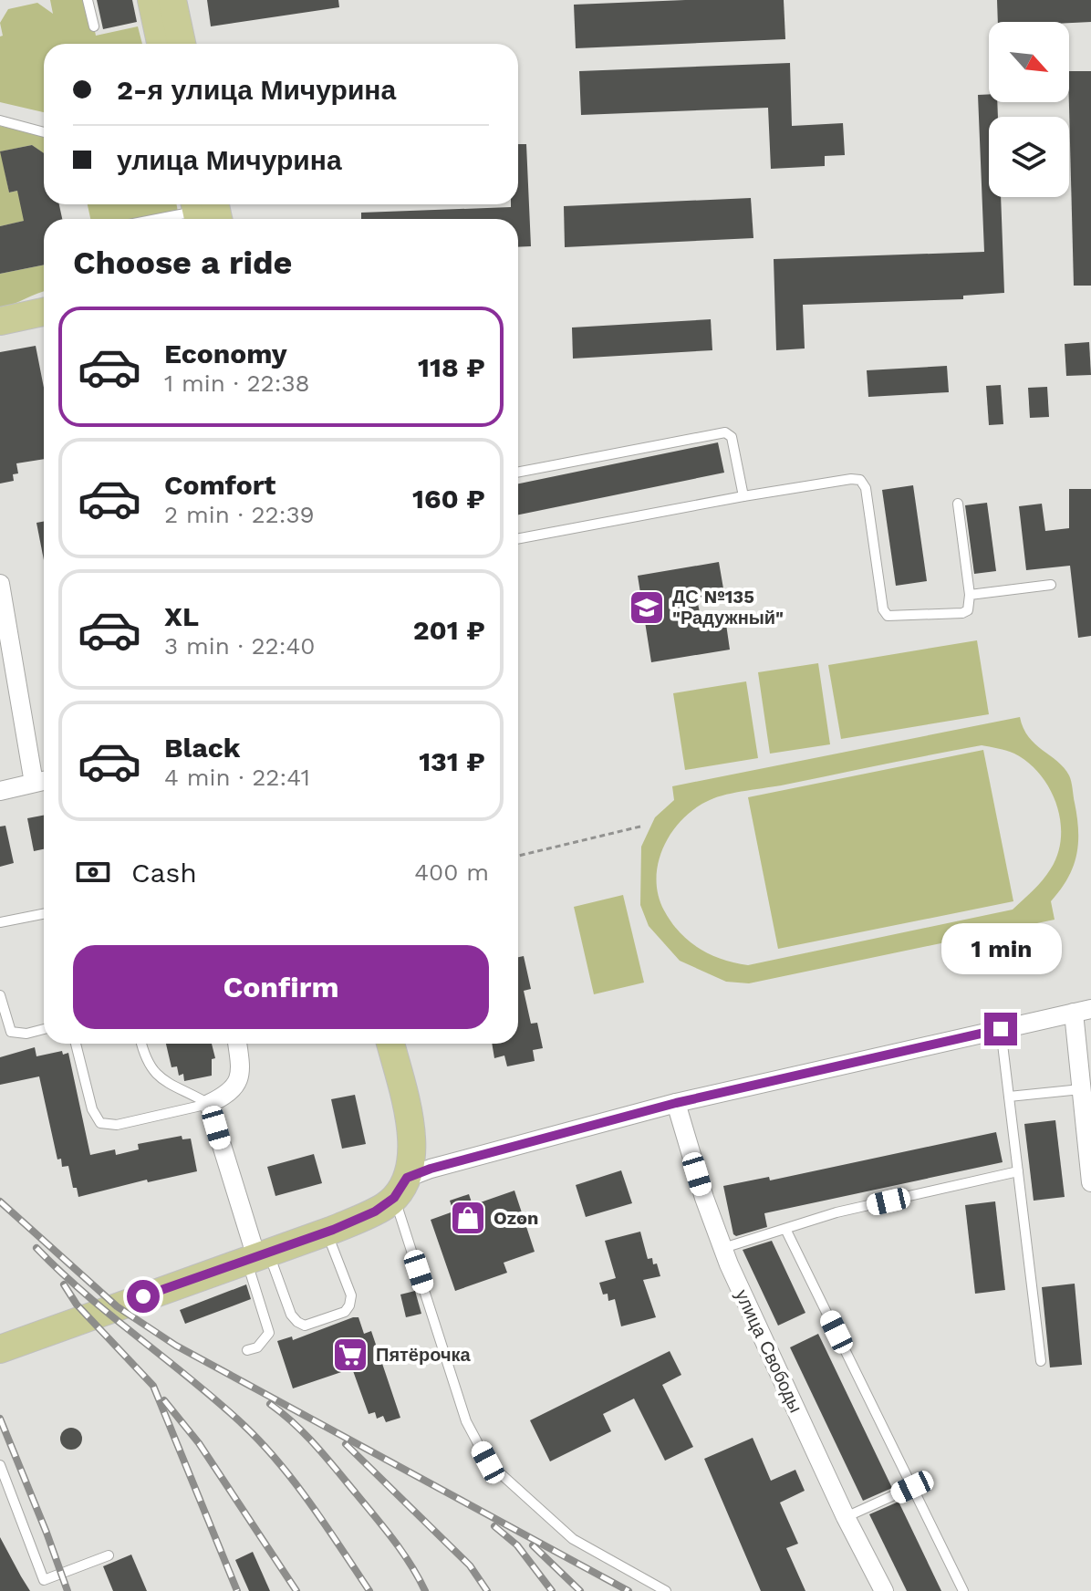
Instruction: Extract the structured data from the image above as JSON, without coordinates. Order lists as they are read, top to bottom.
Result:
{
  "streets": {
    "street": ["улица Свободы"]
  },
  "places": {
    "school or university": ["ДС №135 \"Радужный\""],
    "shop": ["Ozon"],
    "supermarket": ["Пятёрочка"]
  },
  "north": "bottom right",
  "page": {
    "banner": ["2-я улица Мичурина", "улица Мичурина"],
    "heading": "Choose a ride",
    "list": [
      {
        "name": "Economy",
        "note": "1 min · 22:38",
        "value": "118 ₽"
      },
      {
        "name": "Comfort",
        "note": "2 min · 22:39",
        "value": "160 ₽"
      },
      {
        "name": "XL",
        "note": "3 min · 22:40",
        "value": "201 ₽"
      },
      {
        "name": "Black",
        "note": "4 min · 22:41",
        "value": "131 ₽"
      }
    ],
    "pay": ["Cash", "400 m"],
    "bubble": "1 min",
    "buttons": "Confirm"
  }
}
